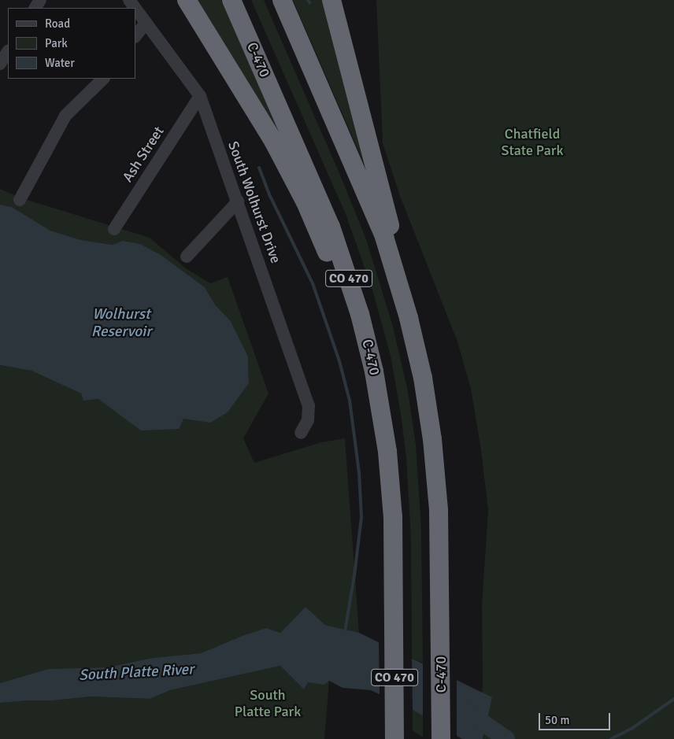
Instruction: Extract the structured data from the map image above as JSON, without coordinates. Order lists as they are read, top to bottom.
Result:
{
  "streets": {
    "highway": ["C-470", "CO 470"],
    "street": ["Ash Street", "South Wolhurst Drive"]
  },
  "crossings": [
    ["Ash Street", "South Wolhurst Drive"]
  ],
  "water": ["Wolhurst Reservoir", "South Platte River"],
  "parks": ["Chatfield State Park", "South Platte Park"],
  "legend": ["Road", "Park", "Water"],
  "scale_bar": "50 m"
}
